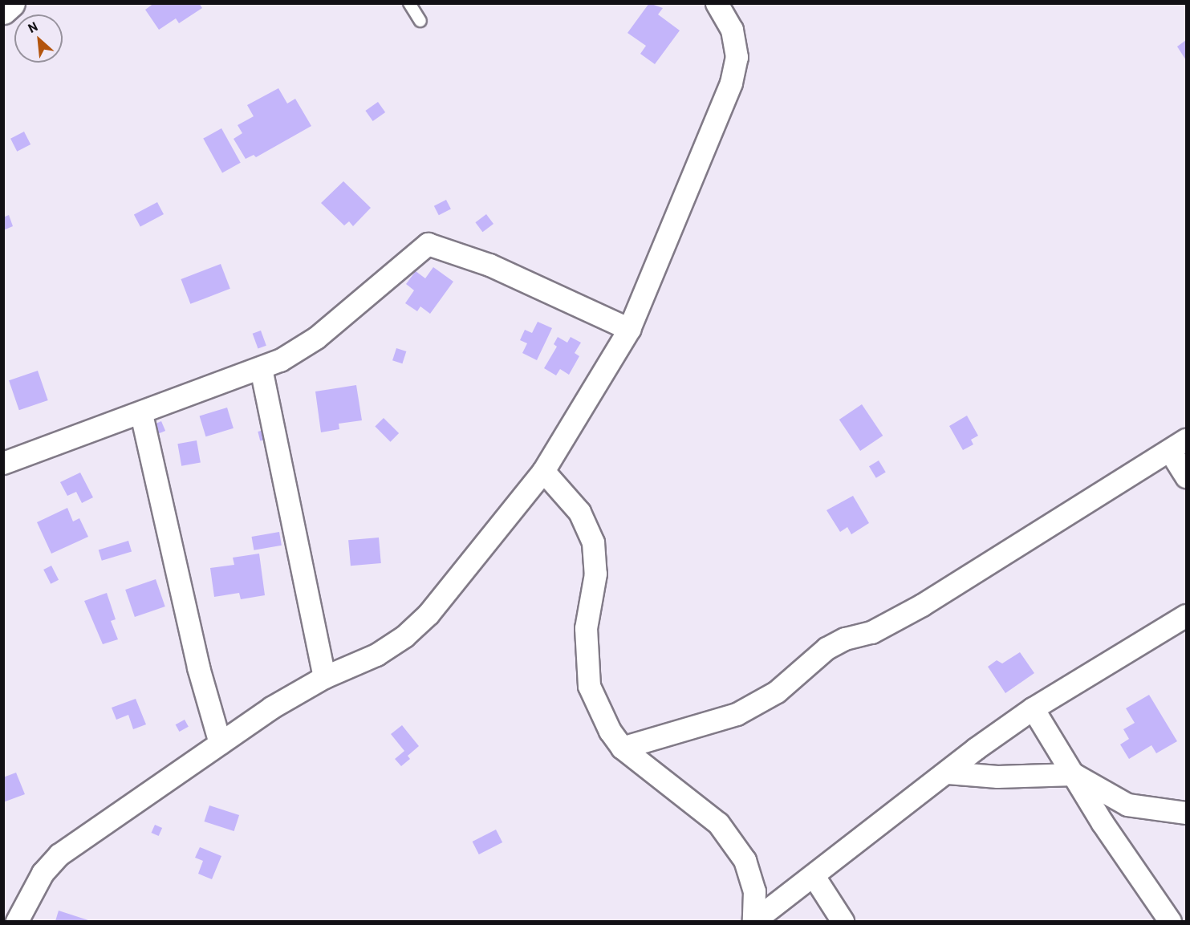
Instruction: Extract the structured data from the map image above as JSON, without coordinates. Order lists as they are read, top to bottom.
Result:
{
  "north": "top left"
}
